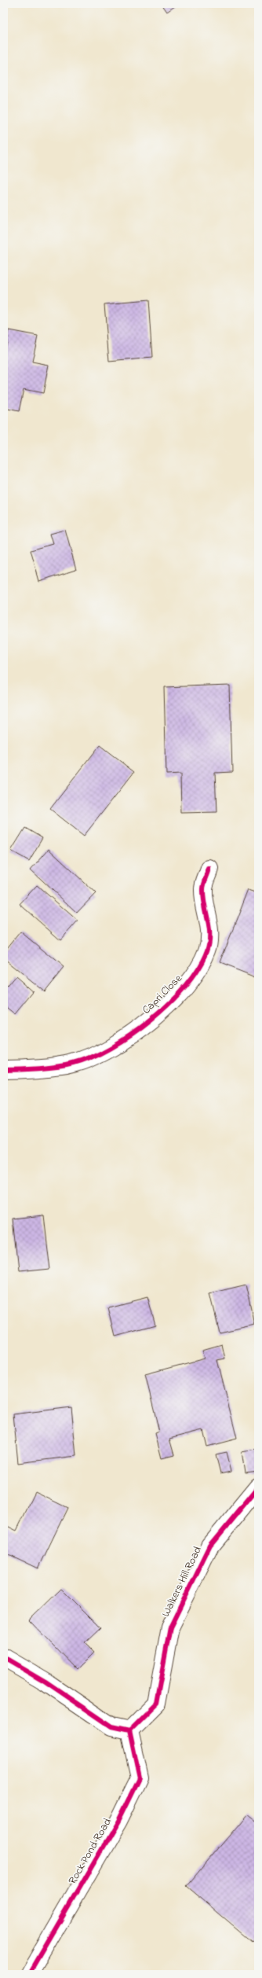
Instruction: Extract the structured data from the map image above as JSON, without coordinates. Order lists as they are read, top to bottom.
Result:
{
  "streets": {
    "street": ["Capri Close", "Walkers Hill Road", "Rock Pond Road"]
  },
  "crossings": [
    ["Walkers Hill Road", "Rock Pond Road"]
  ]
}
